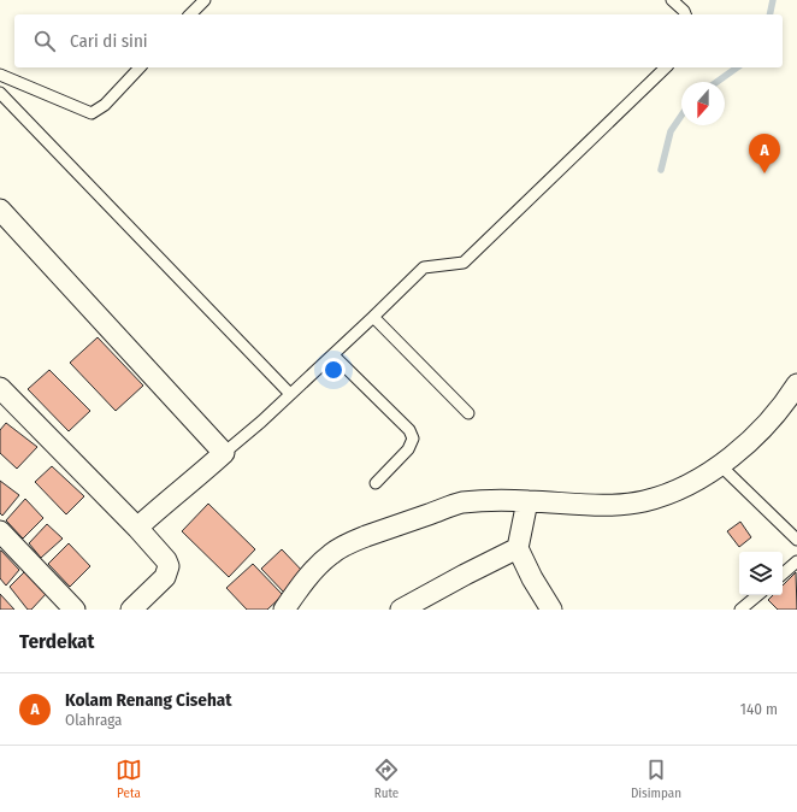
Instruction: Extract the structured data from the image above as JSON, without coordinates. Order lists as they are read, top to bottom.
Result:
{
  "north": "bottom",
  "page": {
    "search": "Cari di sini",
    "pins": "A",
    "heading": "Terdekat",
    "list": [
      {
        "mark": "A",
        "name": "Kolam Renang Cisehat",
        "note": "Olahraga",
        "value": "140 m"
      }
    ],
    "nav": ["Peta", "Rute", "Disimpan"]
  }
}
